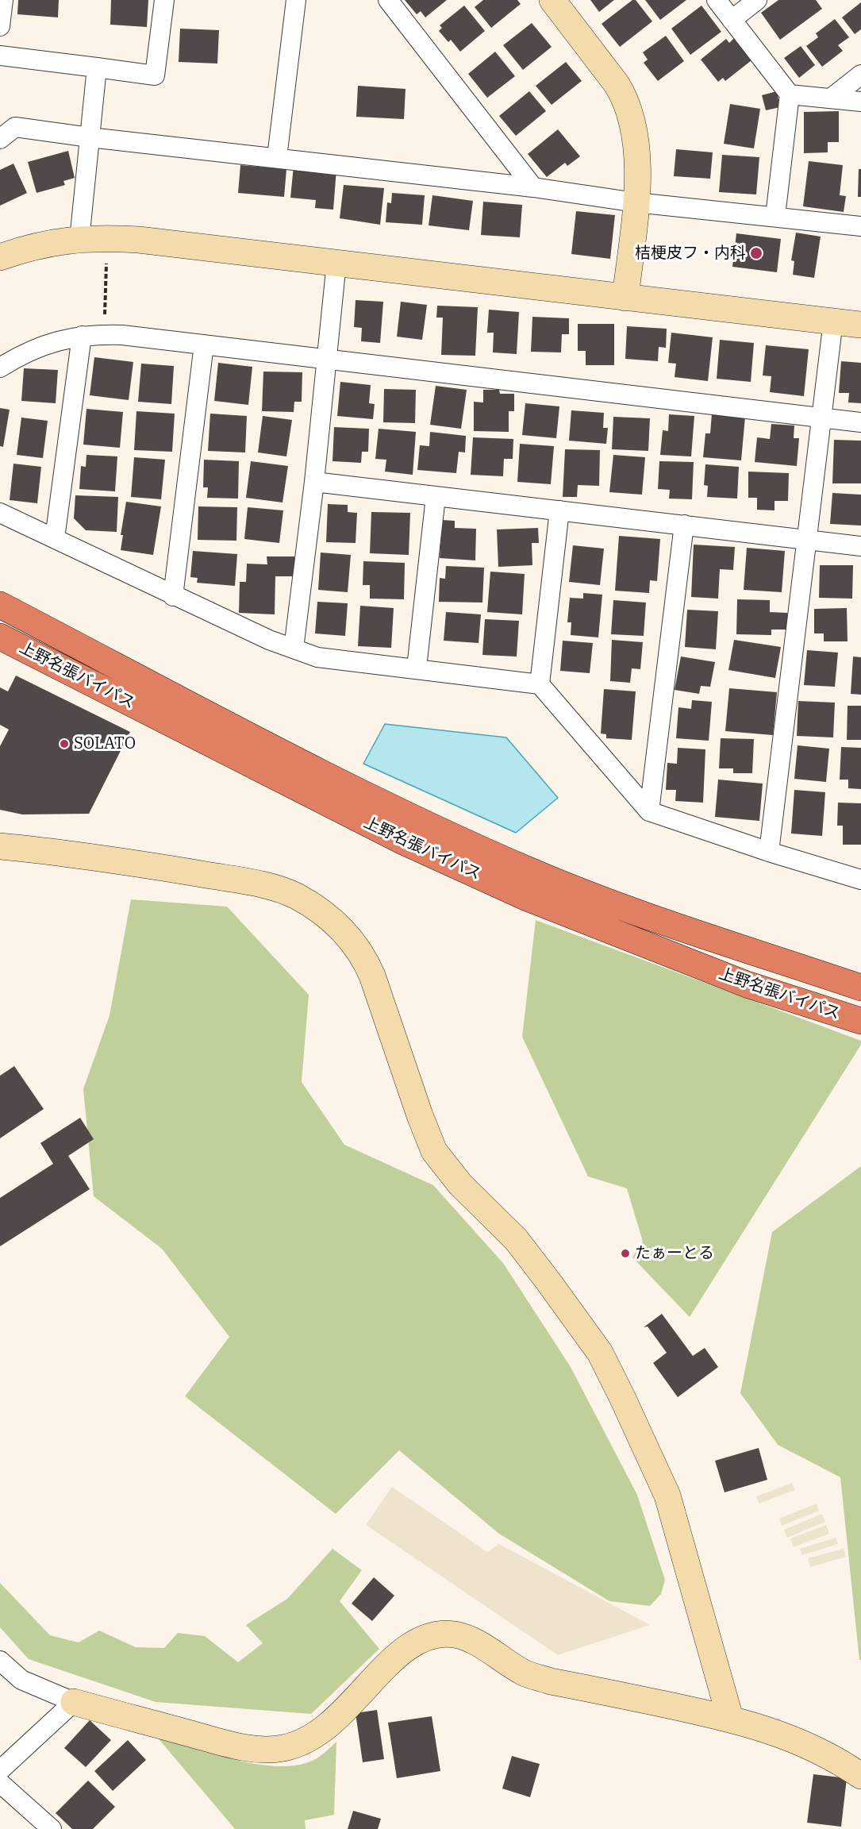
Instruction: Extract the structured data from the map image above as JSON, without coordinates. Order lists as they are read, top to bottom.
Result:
{
  "streets": {
    "highway": ["上野名張バイパス"]
  },
  "places": ["桔梗皮フ・内科", "SOLATO", "たぁーとる"]
}
